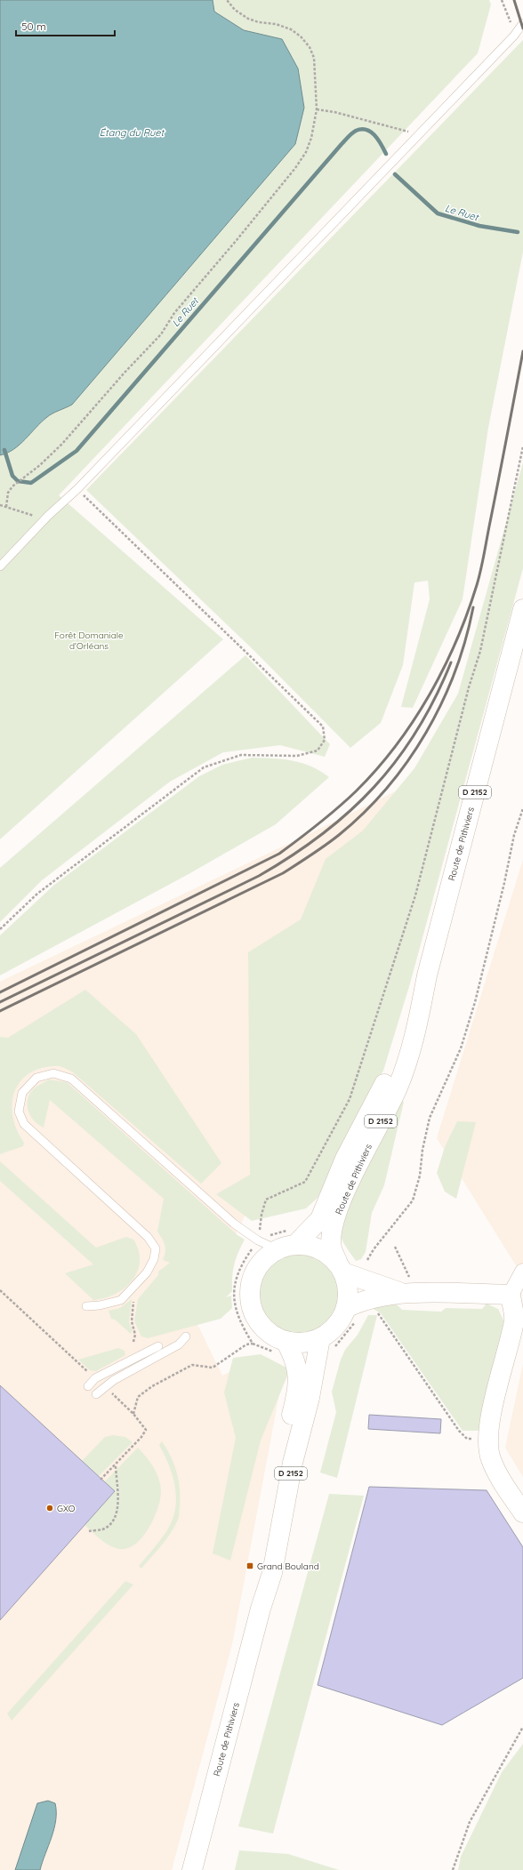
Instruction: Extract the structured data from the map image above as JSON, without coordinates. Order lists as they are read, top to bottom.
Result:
{
  "streets": {
    "main road": ["D 2152", "Route de Pithiviers"]
  },
  "water": ["Étang du Ruet", "Le Ruet"],
  "parks": ["Forêt Domaniale d'Orléans"],
  "places": {
    "other": ["GXO"],
    "transit": ["Grand Bouland"]
  },
  "scale_bar": "50 m"
}
